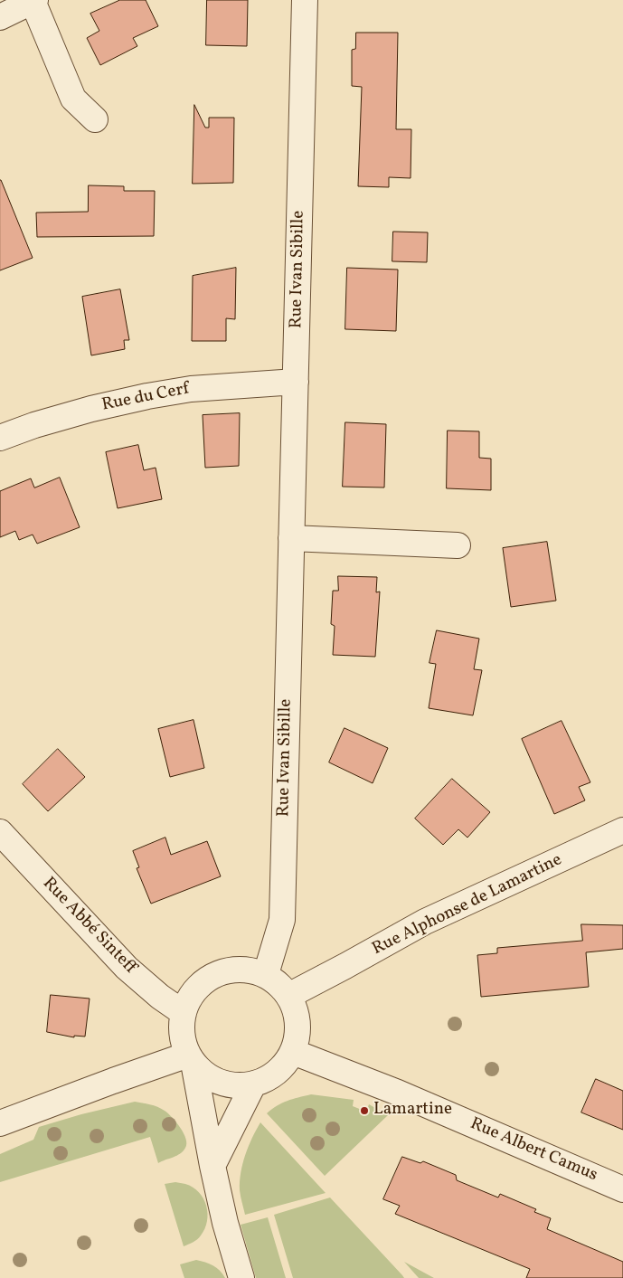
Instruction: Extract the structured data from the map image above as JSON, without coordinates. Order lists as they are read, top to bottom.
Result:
{
  "streets": {
    "street": [
      "Rue Ivan Sibille",
      "Rue du Cerf",
      "Rue Alphonse de Lamartine",
      "Rue Abbé Sinteff",
      "Rue Albert Camus"
    ]
  },
  "crossings": [
    ["Rue Ivan Sibille", "Rue du Cerf"],
    ["Rue Ivan Sibille", "Rue Alphonse de Lamartine"],
    ["Rue Ivan Sibille", "Rue Abbé Sinteff"],
    ["Rue Ivan Sibille", "Rue Albert Camus"],
    ["Rue Alphonse de Lamartine", "Rue Abbé Sinteff"],
    ["Rue Alphonse de Lamartine", "Rue Albert Camus"],
    ["Rue Abbé Sinteff", "Rue Albert Camus"]
  ],
  "places": ["Lamartine"]
}
